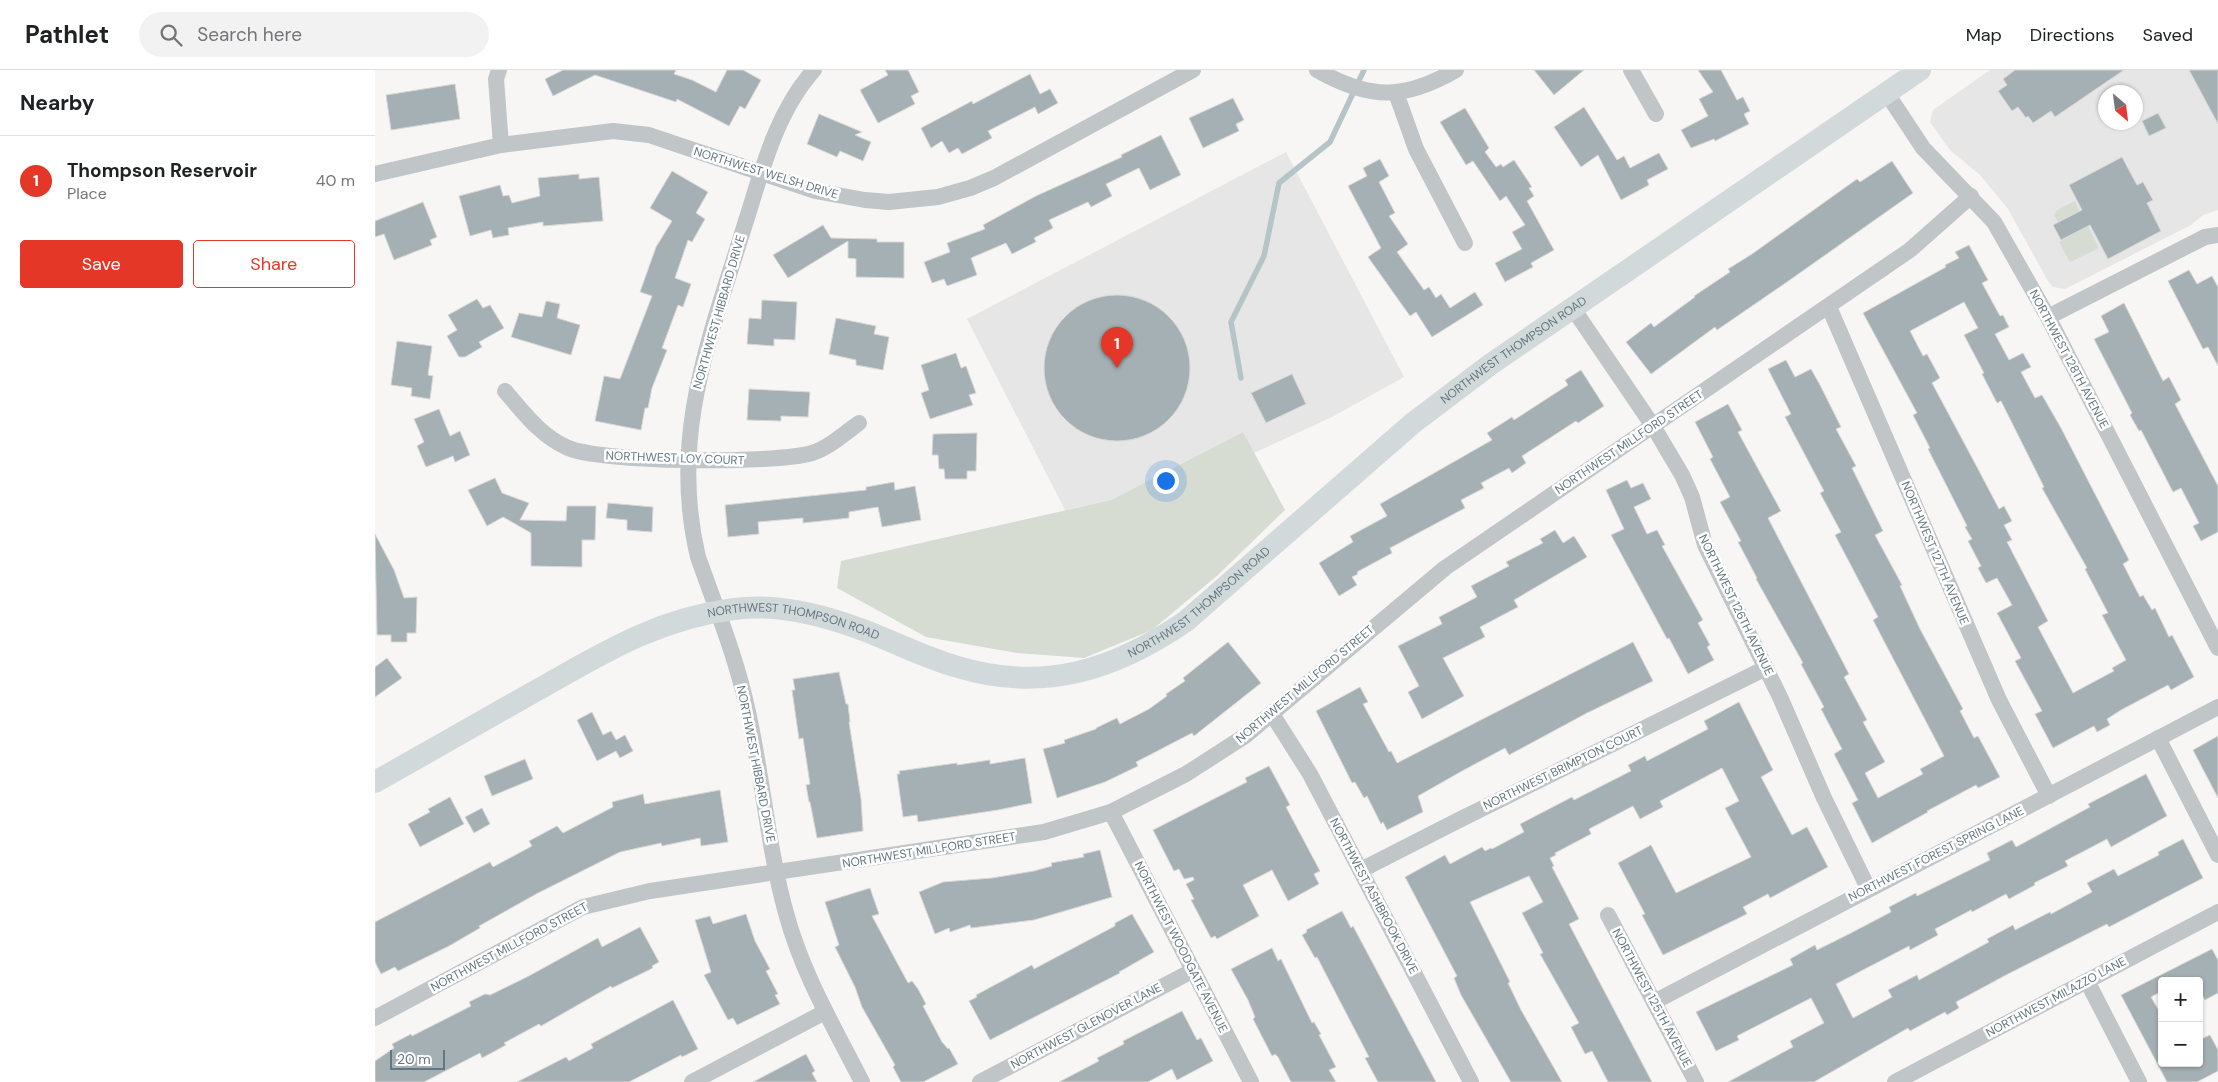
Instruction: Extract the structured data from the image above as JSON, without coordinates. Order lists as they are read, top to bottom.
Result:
{
  "streets": {
    "street": [
      "NORTHWEST WELSH DRIVE",
      "NORTHWEST HIBBARD DRIVE",
      "NORTHWEST THOMPSON ROAD",
      "NORTHWEST 128TH AVENUE",
      "NORTHWEST MILLFORD STREET",
      "NORTHWEST LOY COURT",
      "NORTHWEST 127TH AVENUE",
      "NORTHWEST 126TH AVENUE",
      "NORTHWEST BRIMPTON COURT",
      "NORTHWEST FOREST SPRING LANE",
      "NORTHWEST ASHBROOK DRIVE",
      "NORTHWEST WOODGATE AVENUE",
      "NORTHWEST MILAZZO LANE",
      "NORTHWEST 125TH AVENUE",
      "NORTHWEST GLENOVER LANE"
    ]
  },
  "crossings": [
    ["NORTHWEST WELSH DRIVE", "NORTHWEST HIBBARD DRIVE"],
    ["NORTHWEST HIBBARD DRIVE", "NORTHWEST THOMPSON ROAD"],
    ["NORTHWEST HIBBARD DRIVE", "NORTHWEST MILLFORD STREET"],
    ["NORTHWEST HIBBARD DRIVE", "NORTHWEST LOY COURT"],
    ["NORTHWEST THOMPSON ROAD", "NORTHWEST 128TH AVENUE"],
    ["NORTHWEST THOMPSON ROAD", "NORTHWEST 126TH AVENUE"],
    ["NORTHWEST 128TH AVENUE", "NORTHWEST MILLFORD STREET"],
    ["NORTHWEST MILLFORD STREET", "NORTHWEST 127TH AVENUE"],
    ["NORTHWEST MILLFORD STREET", "NORTHWEST 126TH AVENUE"],
    ["NORTHWEST MILLFORD STREET", "NORTHWEST ASHBROOK DRIVE"],
    ["NORTHWEST MILLFORD STREET", "NORTHWEST WOODGATE AVENUE"],
    ["NORTHWEST 127TH AVENUE", "NORTHWEST FOREST SPRING LANE"],
    ["NORTHWEST 126TH AVENUE", "NORTHWEST BRIMPTON COURT"],
    ["NORTHWEST 126TH AVENUE", "NORTHWEST FOREST SPRING LANE"],
    ["NORTHWEST BRIMPTON COURT", "NORTHWEST ASHBROOK DRIVE"],
    ["NORTHWEST FOREST SPRING LANE", "NORTHWEST 125TH AVENUE"],
    ["NORTHWEST WOODGATE AVENUE", "NORTHWEST GLENOVER LANE"]
  ],
  "scale_bar": "20 m",
  "north": "bottom right",
  "page": {
    "header": "Pathlet",
    "search": "Search here",
    "nav": ["Map", "Directions", "Saved"],
    "heading": "Nearby",
    "list": [
      {
        "mark": "1",
        "name": "Thompson Reservoir",
        "note": "Place",
        "value": "40 m"
      }
    ],
    "buttons": ["Save", "Share"],
    "pins": "1",
    "map_buttons": ["+", "−"],
    "scale": "20 m"
  }
}
